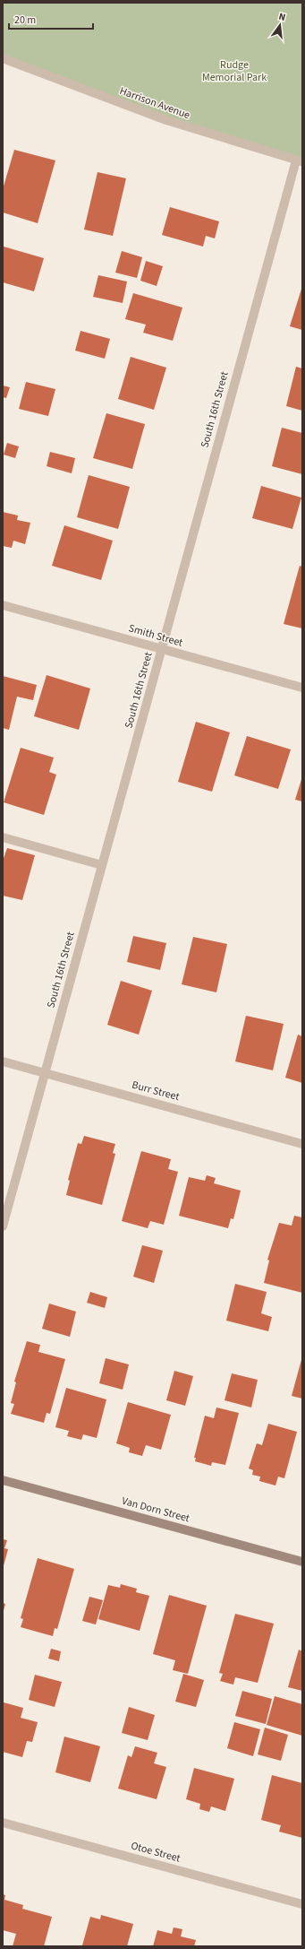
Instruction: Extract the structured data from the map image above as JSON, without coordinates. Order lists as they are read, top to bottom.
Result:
{
  "streets": {
    "main road": ["Van Dorn Street"],
    "street": [
      "Harrison Avenue",
      "South 16th Street",
      "Smith Street",
      "Burr Street",
      "Otoe Street"
    ]
  },
  "crossings": [
    ["Harrison Avenue", "South 16th Street"],
    ["South 16th Street", "Smith Street"],
    ["South 16th Street", "Burr Street"]
  ],
  "parks": ["Rudge Memorial Park"],
  "scale_bar": "20 m",
  "north": "top"
}
